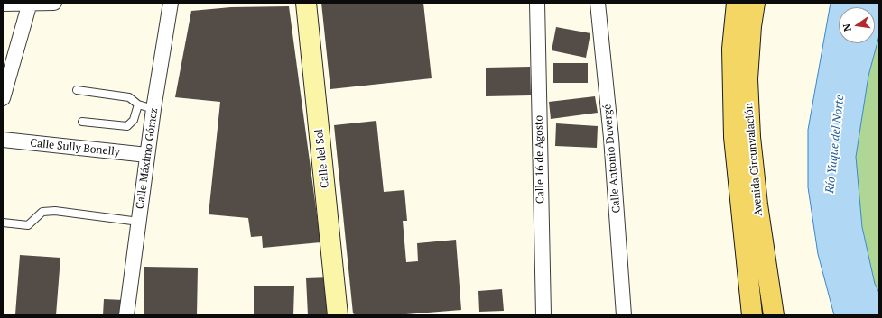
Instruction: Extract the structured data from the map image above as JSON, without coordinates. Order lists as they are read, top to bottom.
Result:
{
  "streets": {
    "main road": ["Calle del Sol", "Avenida Circunvalación"],
    "street": [
      "Calle Sully Bonelly",
      "Calle Máximo Gómez",
      "Calle Antonio Duvergé",
      "Calle 16 de Agosto"
    ]
  },
  "crossings": [
    ["Calle Sully Bonelly", "Calle Máximo Gómez"]
  ],
  "water": ["Río Yaque del Norte"],
  "north": "left"
}
